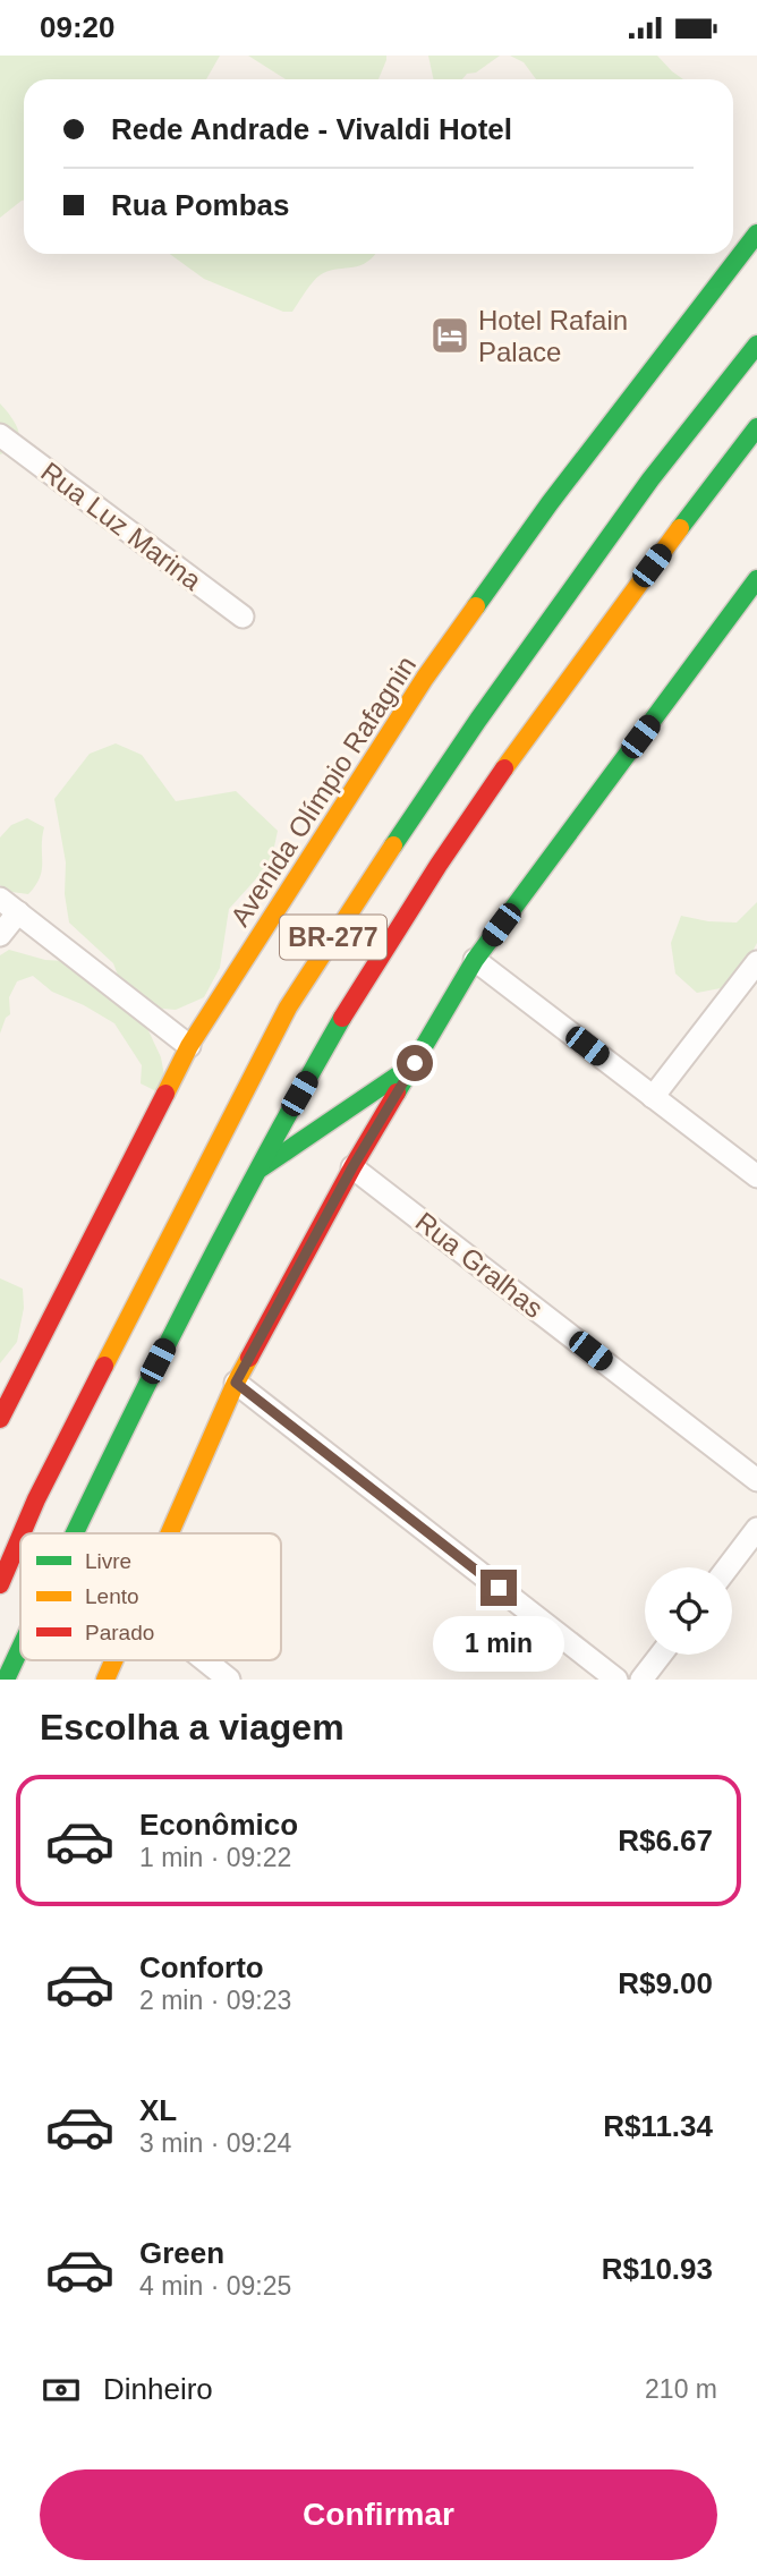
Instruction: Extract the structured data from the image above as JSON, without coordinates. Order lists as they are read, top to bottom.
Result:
{
  "streets": {
    "main road": ["Avenida Olímpio Rafagnin", "BR-277"],
    "street": ["Rua Luz Marina", "Rua Gralhas"]
  },
  "places": {
    "hotel": ["Hotel Rafain Palace"]
  },
  "legend": ["Livre", "Lento", "Parado"],
  "page": {
    "status": "09:20",
    "banner": ["Rede Andrade - Vivaldi Hotel", "Rua Pombas"],
    "bubble": "1 min",
    "heading": "Escolha a viagem",
    "list": [
      {
        "name": "Econômico",
        "note": "1 min · 09:22",
        "value": "R$6.67"
      },
      {
        "name": "Conforto",
        "note": "2 min · 09:23",
        "value": "R$9.00"
      },
      {
        "name": "XL",
        "note": "3 min · 09:24",
        "value": "R$11.34"
      },
      {
        "name": "Green",
        "note": "4 min · 09:25",
        "value": "R$10.93"
      }
    ],
    "pay": ["Dinheiro", "210 m"],
    "buttons": "Confirmar"
  }
}
